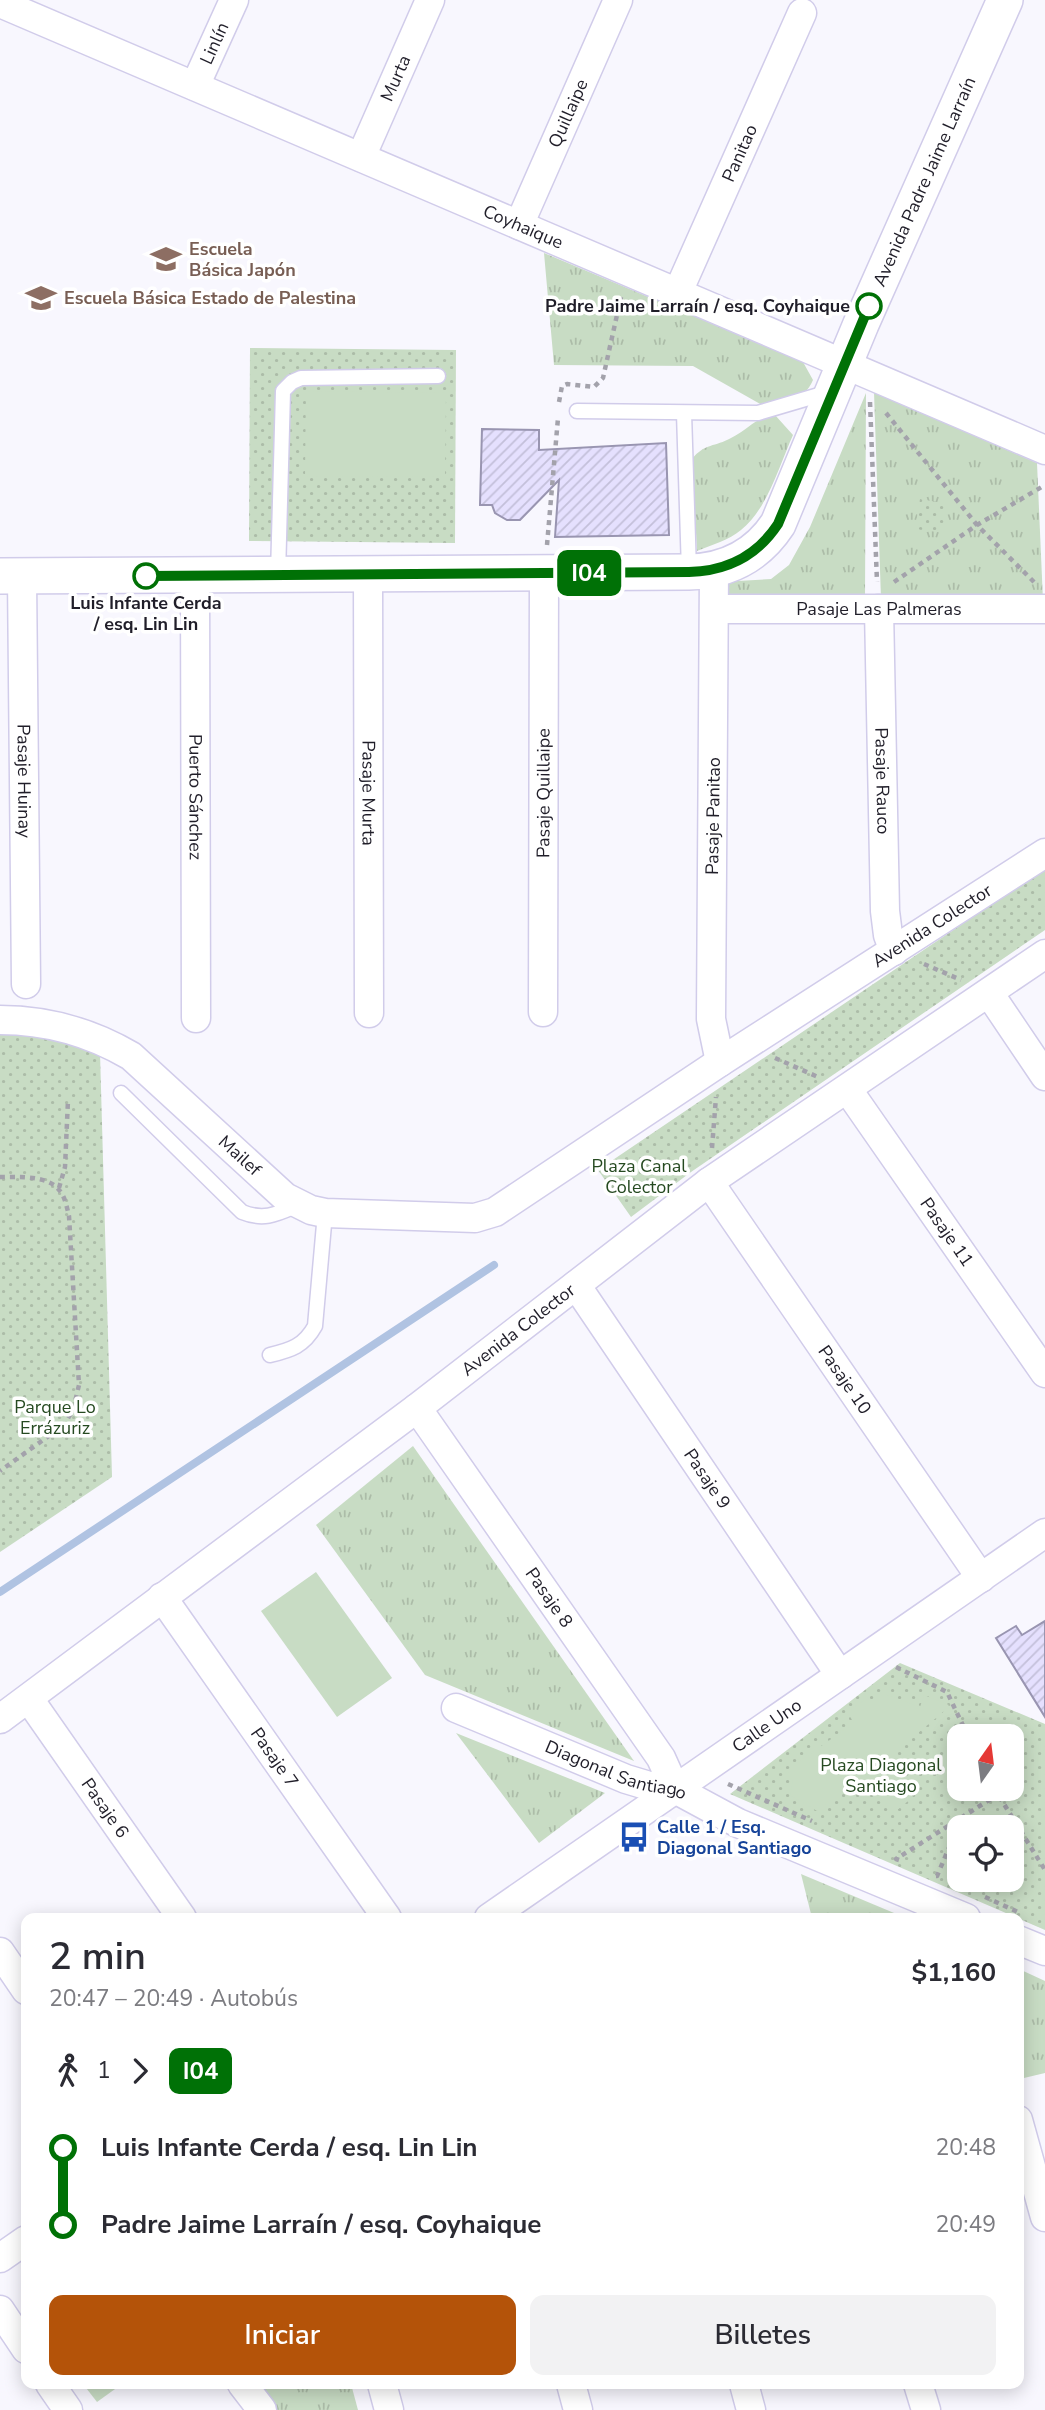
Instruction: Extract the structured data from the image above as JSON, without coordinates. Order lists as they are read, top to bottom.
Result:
{
  "streets": {
    "street": [
      "Linlín",
      "Murta",
      "Quillaipe",
      "Panitao",
      "Avenida Padre Jaime Larraín",
      "Coyhaique",
      "Pasaje Las Palmeras",
      "Pasaje Huinay",
      "Pasaje Rauco",
      "Pasaje Quillaipe",
      "Pasaje Murta",
      "Puerto Sánchez",
      "Pasaje Panitao",
      "Avenida Colector",
      "Mailef",
      "Pasaje 11",
      "Pasaje 10",
      "Pasaje 9",
      "Pasaje 8",
      "Calle Uno",
      "Pasaje 7",
      "Diagonal Santiago",
      "Pasaje 6"
    ]
  },
  "crossings": [
    ["Linlín", "Coyhaique"],
    ["Murta", "Coyhaique"],
    ["Quillaipe", "Coyhaique"],
    ["Panitao", "Coyhaique"],
    ["Avenida Padre Jaime Larraín", "Coyhaique"],
    ["Avenida Padre Jaime Larraín", "Pasaje Panitao"],
    ["Pasaje Las Palmeras", "Pasaje Rauco"],
    ["Pasaje Las Palmeras", "Pasaje Panitao"],
    ["Pasaje Rauco", "Avenida Colector"],
    ["Pasaje Panitao", "Avenida Colector"],
    ["Avenida Colector", "Mailef"],
    ["Avenida Colector", "Pasaje 11"],
    ["Avenida Colector", "Pasaje 10"],
    ["Avenida Colector", "Pasaje 9"],
    ["Avenida Colector", "Pasaje 8"],
    ["Avenida Colector", "Pasaje 7"],
    ["Avenida Colector", "Pasaje 6"],
    ["Pasaje 10", "Calle Uno"],
    ["Pasaje 9", "Calle Uno"],
    ["Pasaje 8", "Calle Uno"],
    ["Pasaje 8", "Diagonal Santiago"],
    ["Calle Uno", "Diagonal Santiago"]
  ],
  "parks": ["Plaza Canal Colector", "Parque Lo Errázuriz", "Plaza Diagonal Santiago"],
  "places": {
    "school or university": ["Escuela Básica Japón", "Escuela Básica Estado de Palestina"],
    "other": ["Padre Jaime Larraín / esq. Coyhaique", "Luis Infante Cerda / esq. Lin Lin"],
    "bus stop": ["Calle 1 / Esq. Diagonal Santiago"]
  },
  "lines": ["bus line I04"],
  "north": "top",
  "page": {
    "on_map": "I04",
    "heading": ["2 min", "20:47 – 20:49 · Autobús", "$1,160"],
    "legs": ["1", "I04"],
    "list": [
      {
        "name": "Luis Infante Cerda / esq. Lin Lin",
        "value": "20:48"
      },
      {
        "name": "Padre Jaime Larraín / esq. Coyhaique",
        "value": "20:49"
      }
    ],
    "buttons": ["Iniciar", "Billetes"]
  }
}
